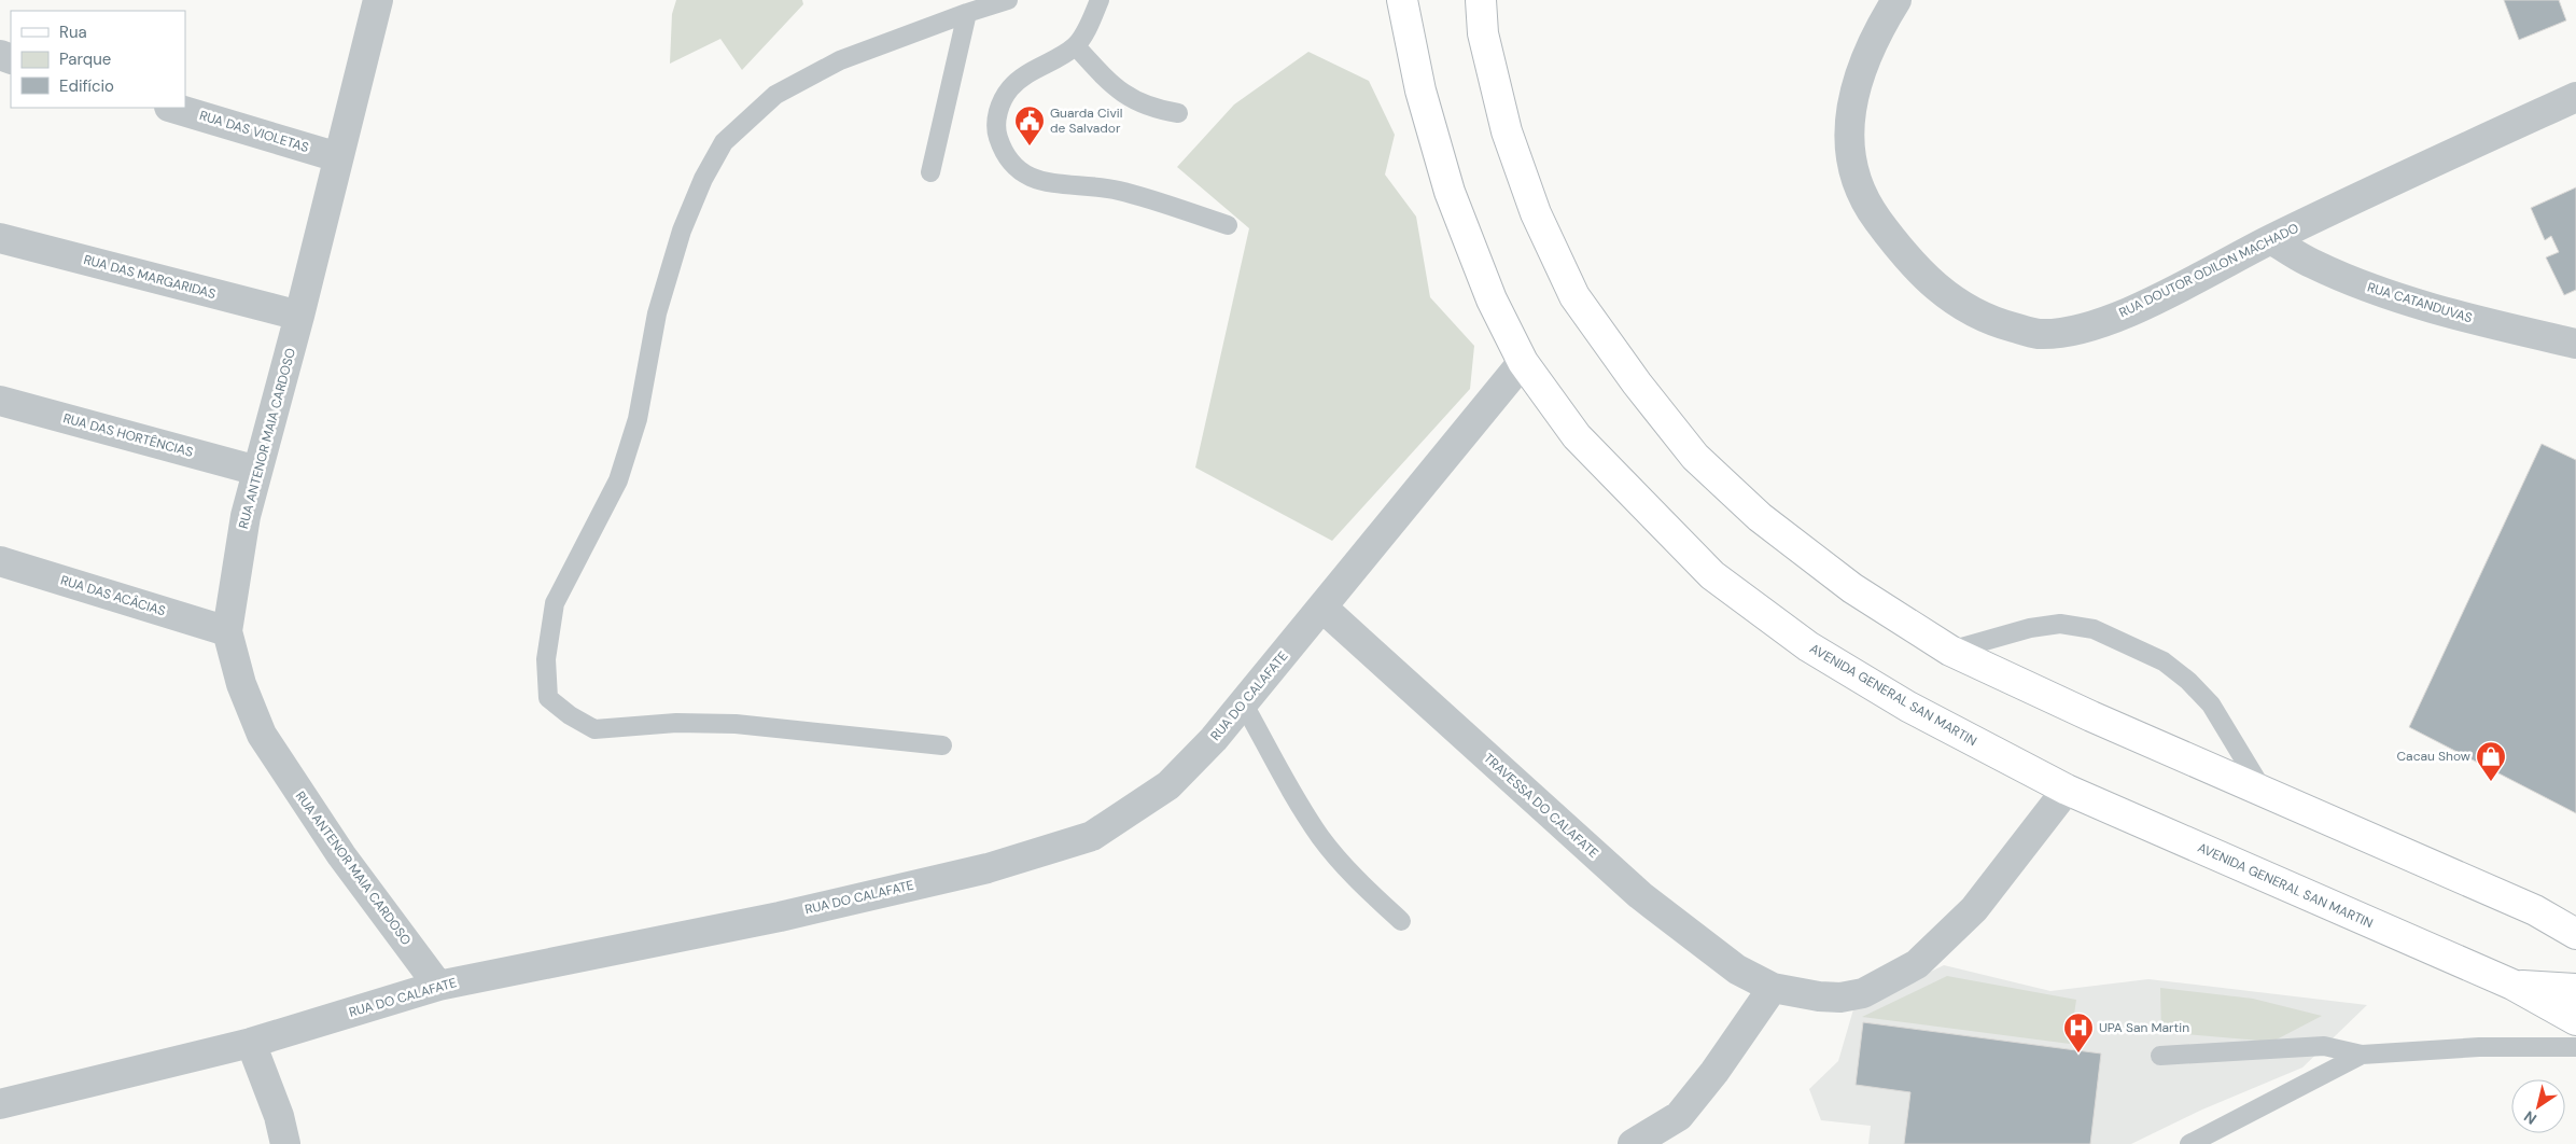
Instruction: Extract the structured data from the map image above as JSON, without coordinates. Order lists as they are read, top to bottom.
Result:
{
  "streets": {
    "main road": ["AVENIDA GENERAL SAN MARTIN"],
    "street": [
      "RUA DAS VIOLETAS",
      "RUA DOUTOR ODILON MACHADO",
      "RUA DAS MARGARIDAS",
      "RUA CATANDUVAS",
      "RUA DAS HORTÊNCIAS",
      "RUA ANTENOR MAIA CARDOSO",
      "RUA DAS ACÂCIAS",
      "RUA DO CALAFATE",
      "TRAVESSA DO CALAFATE"
    ]
  },
  "crossings": [
    ["RUA DAS VIOLETAS", "RUA ANTENOR MAIA CARDOSO"],
    ["RUA DOUTOR ODILON MACHADO", "RUA CATANDUVAS"],
    ["RUA DAS MARGARIDAS", "RUA ANTENOR MAIA CARDOSO"],
    ["RUA DAS HORTÊNCIAS", "RUA ANTENOR MAIA CARDOSO"],
    ["RUA ANTENOR MAIA CARDOSO", "RUA DAS ACÂCIAS"],
    ["RUA ANTENOR MAIA CARDOSO", "RUA DO CALAFATE"],
    ["AVENIDA GENERAL SAN MARTIN", "RUA DO CALAFATE"],
    ["AVENIDA GENERAL SAN MARTIN", "TRAVESSA DO CALAFATE"],
    ["RUA DO CALAFATE", "TRAVESSA DO CALAFATE"]
  ],
  "places": {
    "public building": ["Guarda Civil de Salvador"],
    "shop": ["Cacau Show"],
    "hospital": ["UPA San Martin"]
  },
  "legend": ["Rua", "Parque", "Edifício"],
  "north": "bottom left"
}
